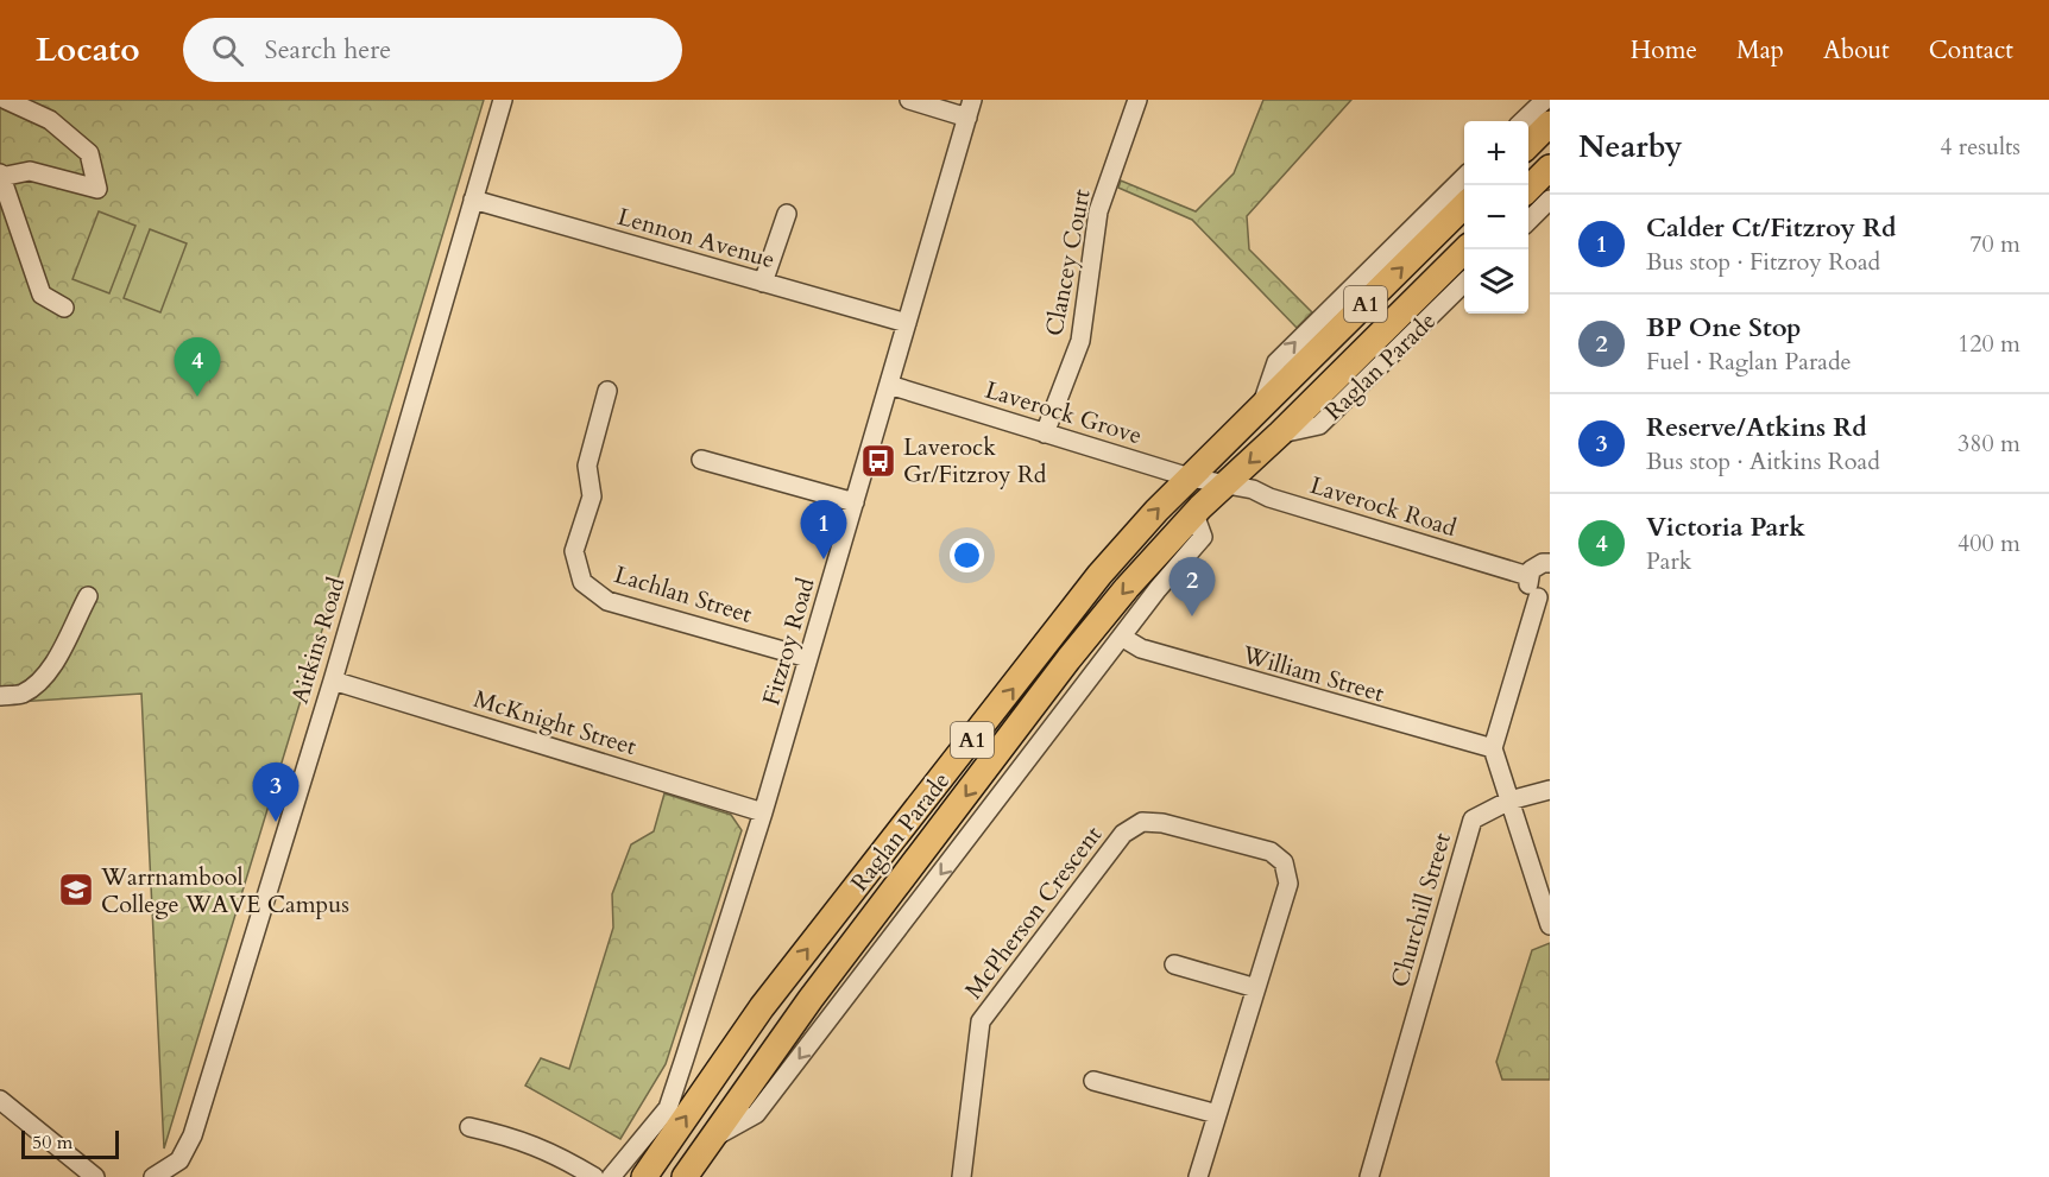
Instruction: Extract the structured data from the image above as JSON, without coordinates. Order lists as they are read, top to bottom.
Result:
{
  "streets": {
    "highway": ["A1", "Raglan Parade"],
    "street": [
      "Lennon Avenue",
      "Clancey Court",
      "Laverock Grove",
      "Laverock Road",
      "Lachlan Street",
      "Aitkins Road",
      "Fitzroy Road",
      "William Street",
      "McKnight Street",
      "Churchill Street",
      "McPherson Crescent"
    ]
  },
  "crossings": [
    ["Lennon Avenue", "Aitkins Road"],
    ["Lennon Avenue", "Fitzroy Road"],
    ["Clancey Court", "Laverock Grove"],
    ["Raglan Parade", "Laverock Grove"],
    ["Raglan Parade", "Laverock Road"],
    ["Raglan Parade", "William Street"],
    ["Laverock Grove", "Laverock Road"],
    ["Laverock Grove", "Fitzroy Road"],
    ["Lachlan Street", "Fitzroy Road"],
    ["Aitkins Road", "McKnight Street"],
    ["Fitzroy Road", "McKnight Street"]
  ],
  "places": {
    "bus stop": ["Laverock Gr/Fitzroy Rd"],
    "school or university": ["Warrnambool College WAVE Campus"]
  },
  "scale_bar": "50 m",
  "page": {
    "header": "Locato",
    "search": "Search here",
    "nav": [
      "Home",
      "Map",
      "About",
      "Contact"
    ],
    "heading": ["Nearby", "4 results"],
    "map_buttons": ["+", "−"],
    "list": [
      {
        "mark": "1",
        "name": "Calder Ct/Fitzroy Rd",
        "note": "Bus stop · Fitzroy Road",
        "value": "70 m"
      },
      {
        "mark": "2",
        "name": "BP One Stop",
        "note": "Fuel · Raglan Parade",
        "value": "120 m"
      },
      {
        "mark": "3",
        "name": "Reserve/Atkins Rd",
        "note": "Bus stop · Aitkins Road",
        "value": "380 m"
      },
      {
        "mark": "4",
        "name": "Victoria Park",
        "note": "Park",
        "value": "400 m"
      }
    ],
    "pins": [
      "4",
      "1",
      "2",
      "3"
    ],
    "scale": "50 m"
  }
}
